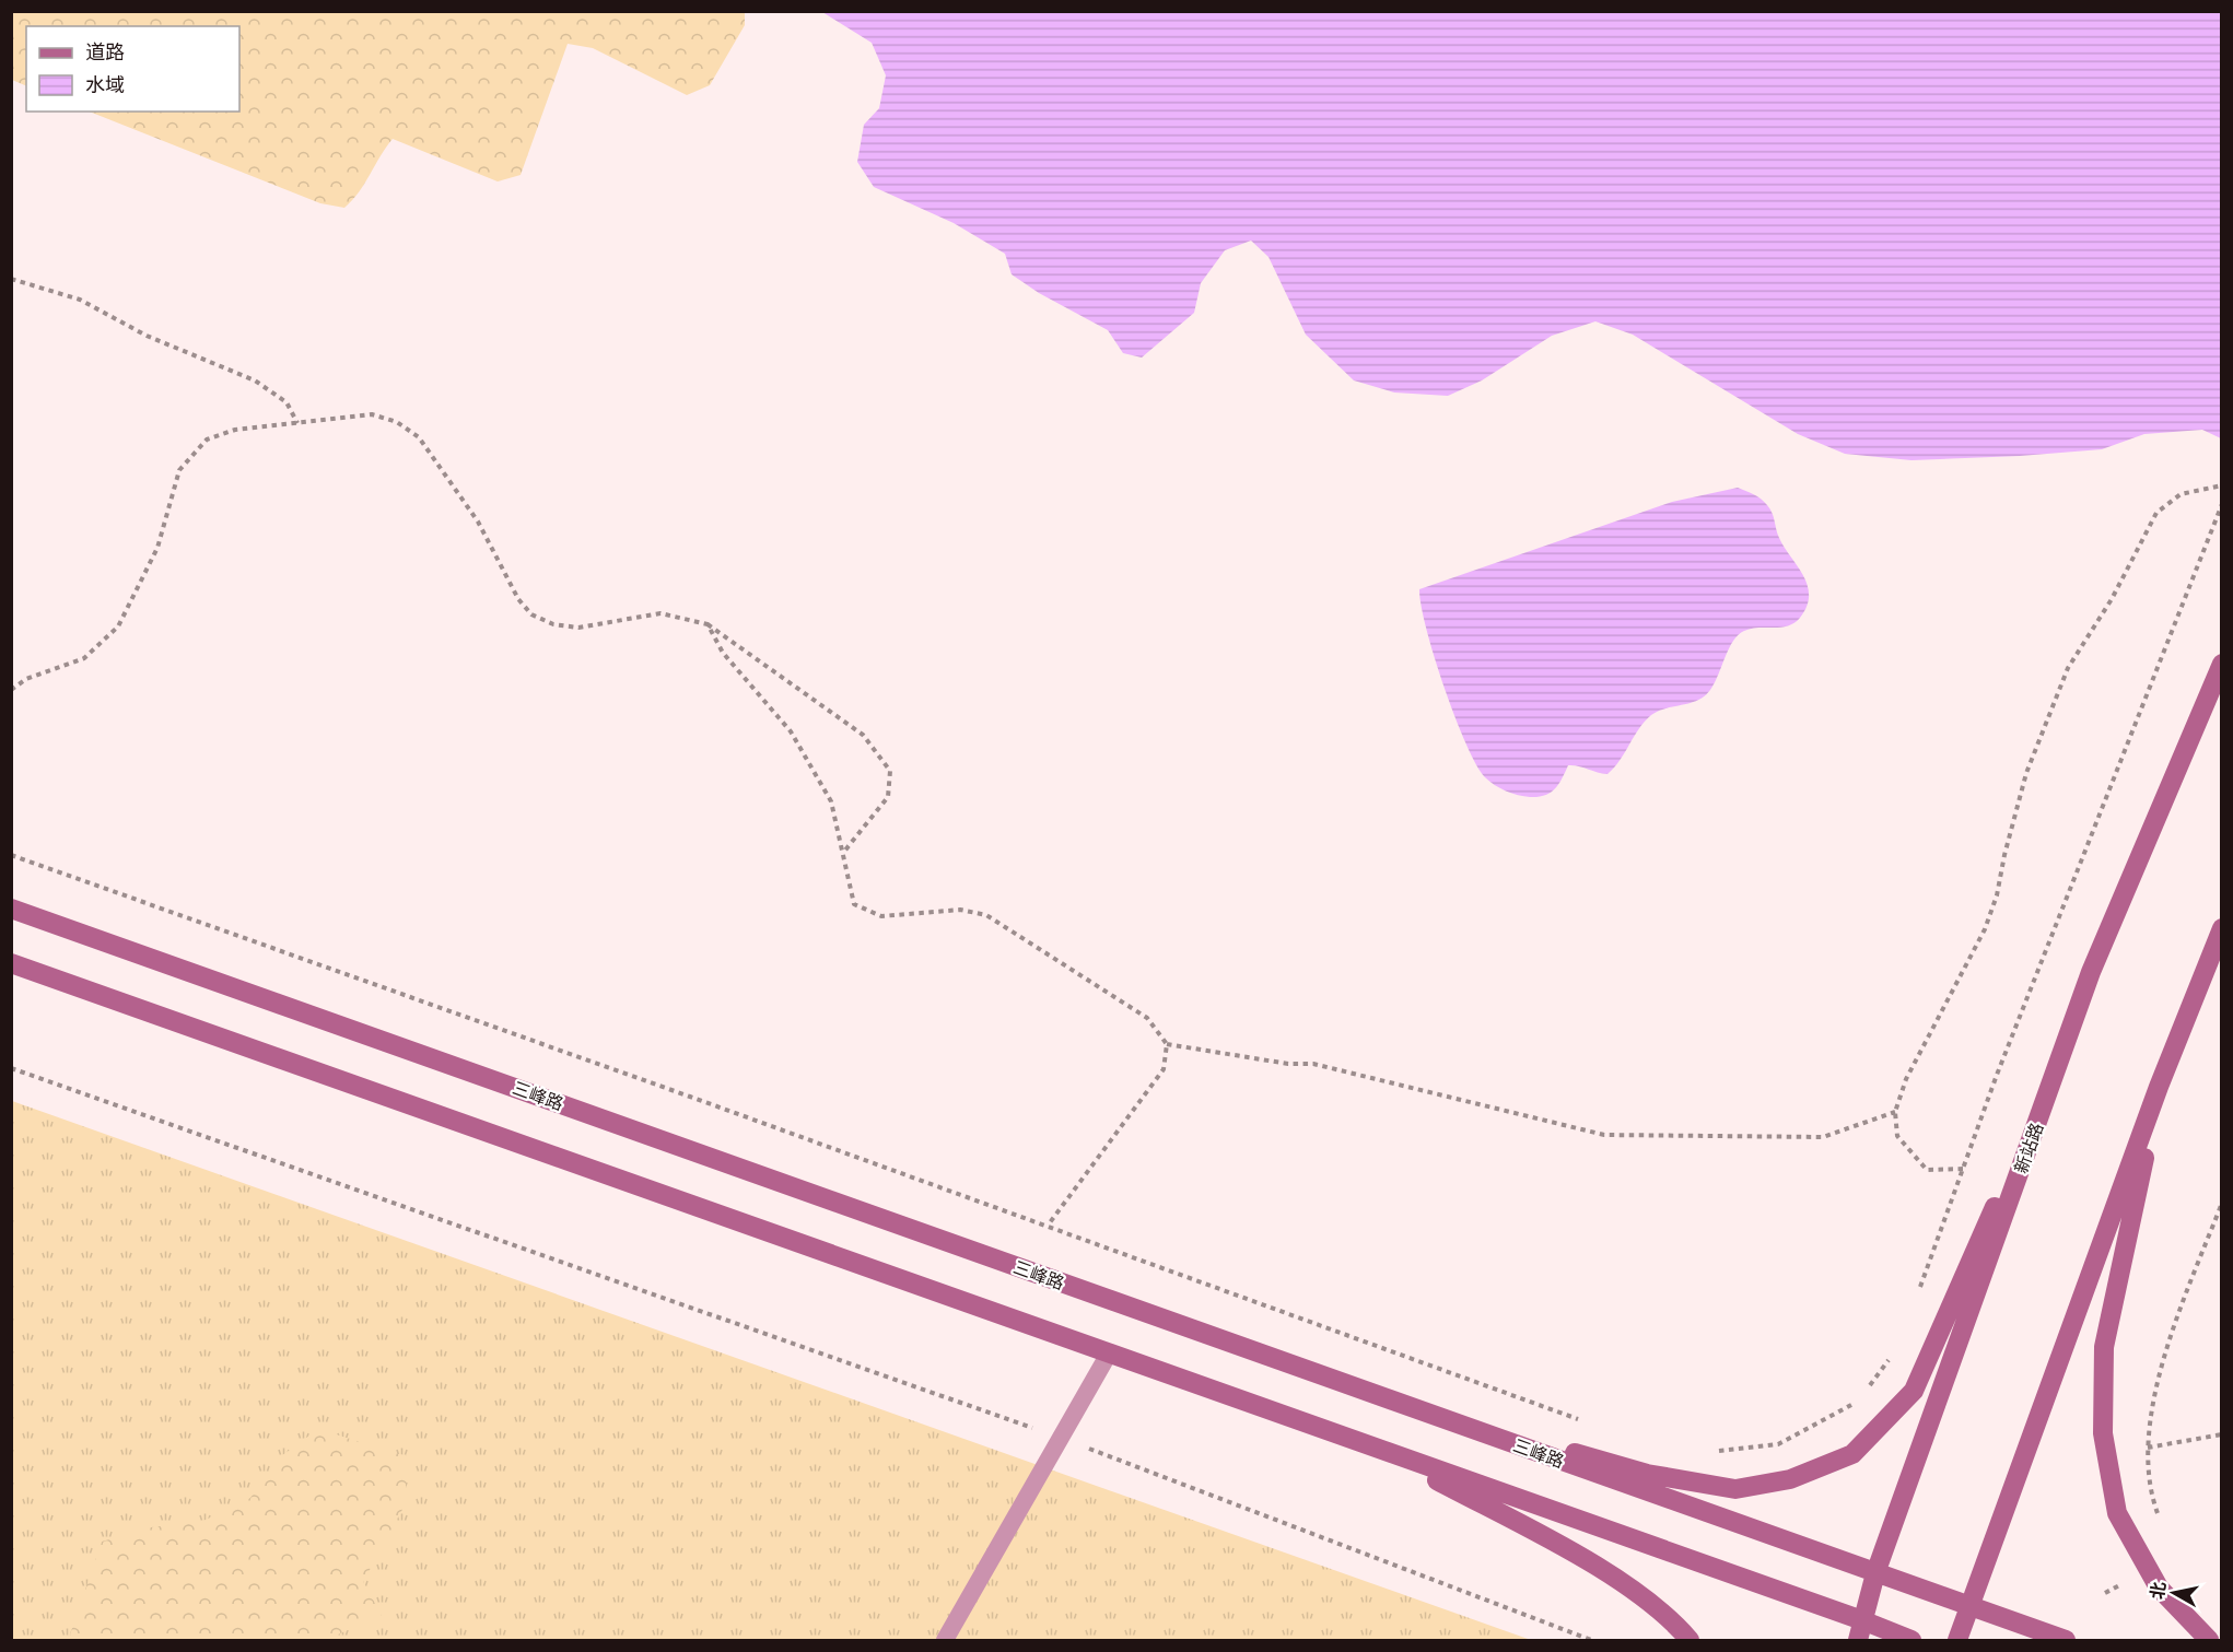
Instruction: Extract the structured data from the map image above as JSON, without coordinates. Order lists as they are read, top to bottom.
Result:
{
  "streets": {
    "main road": ["三峰路", "新站路"]
  },
  "crossings": [
    ["三峰路", "新站路"]
  ],
  "legend": ["道路", "水域"],
  "north": "left"
}
